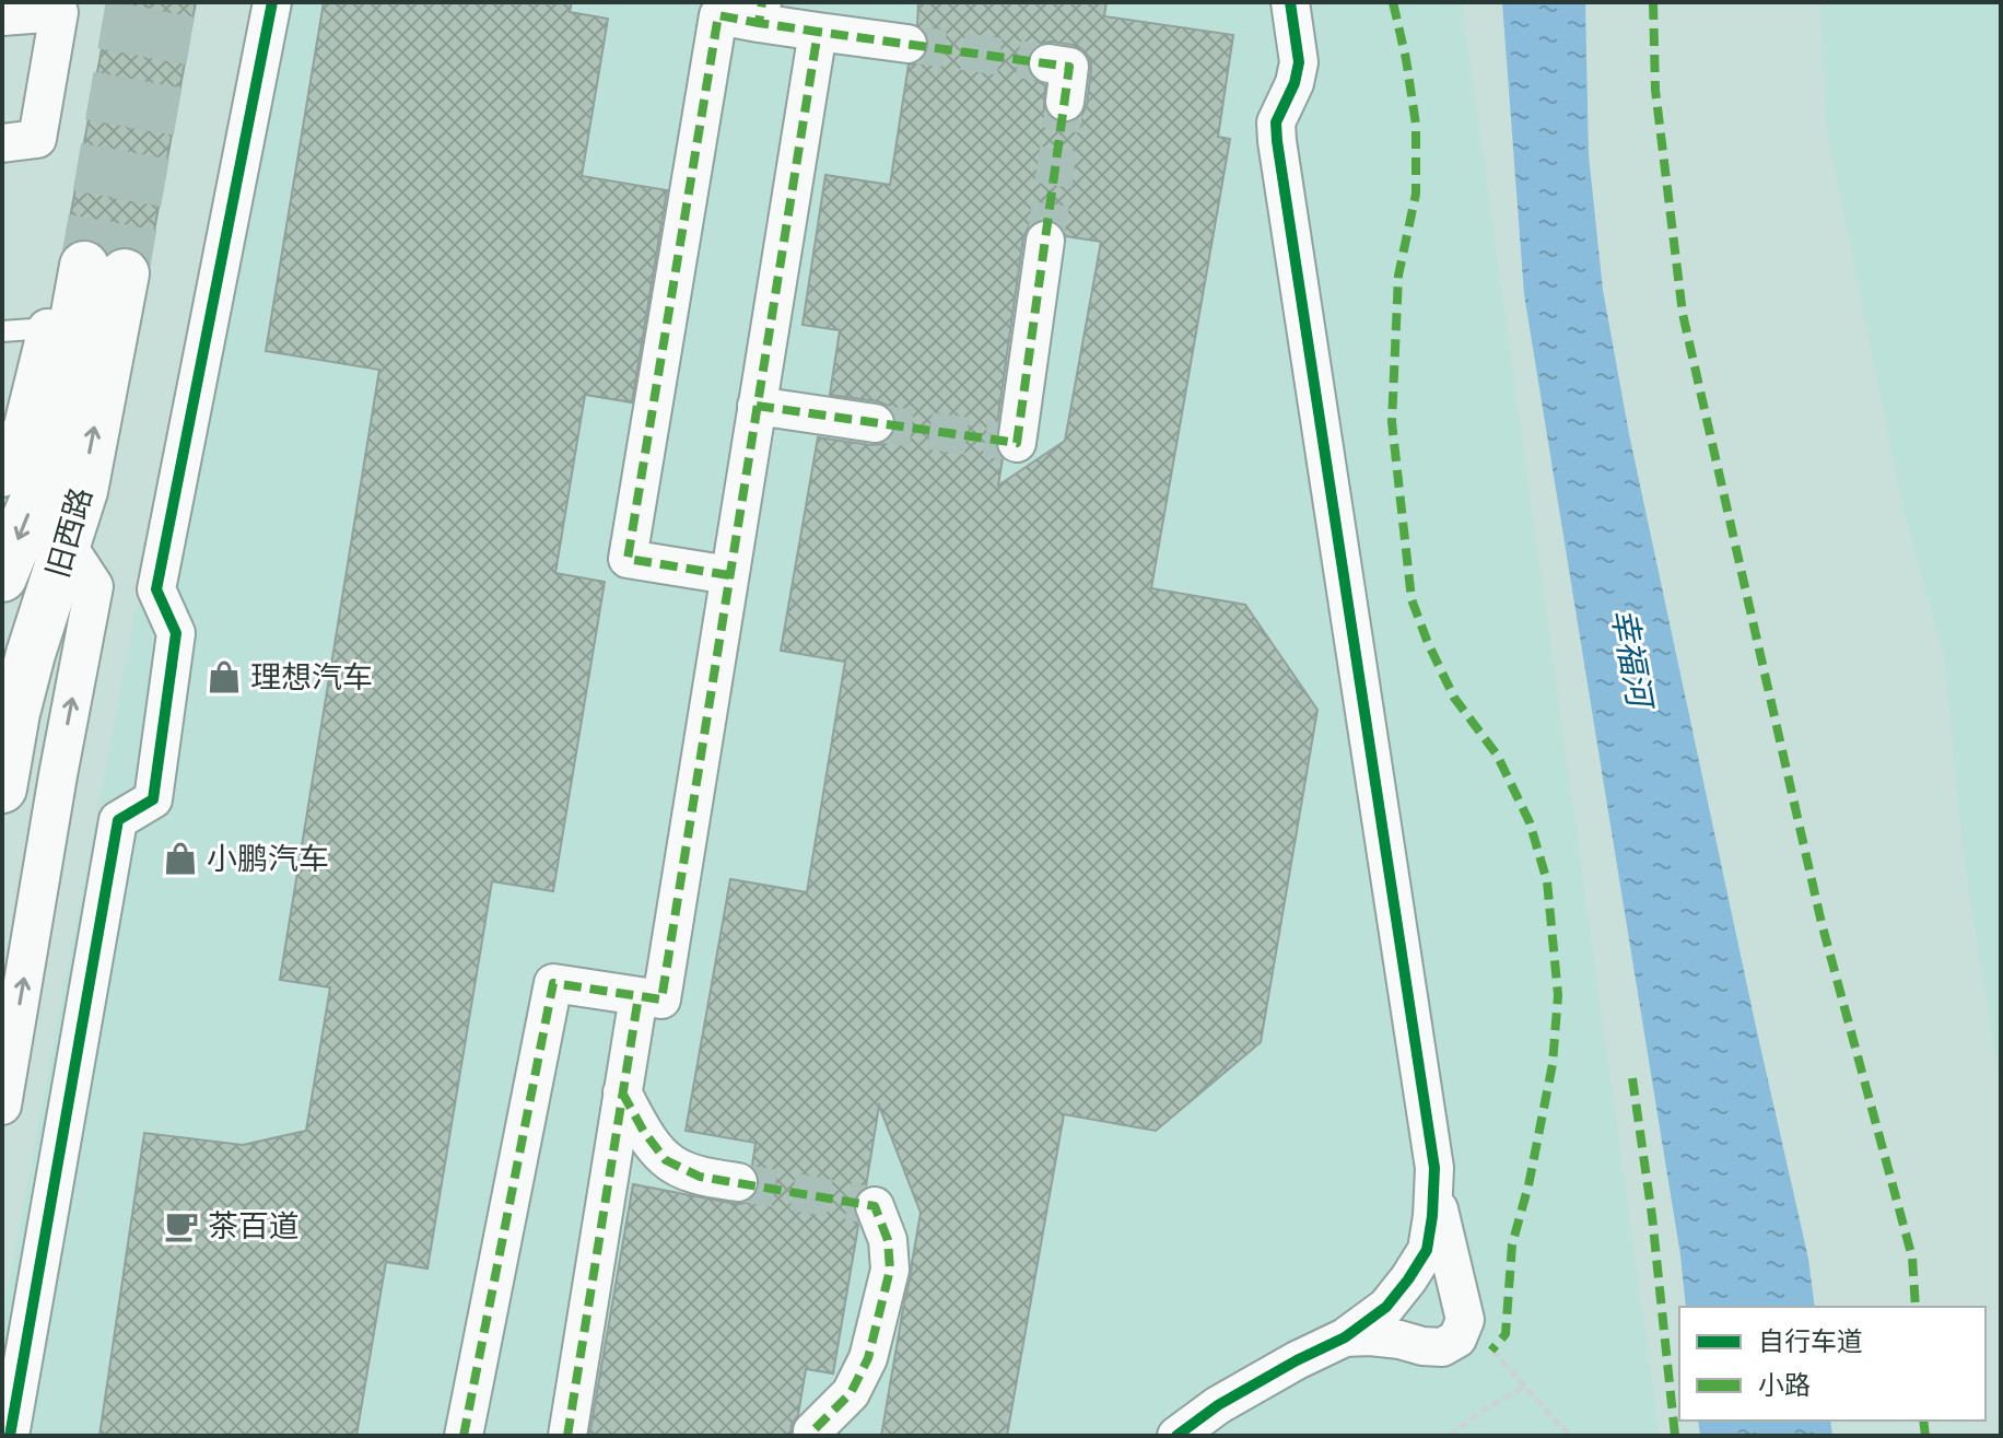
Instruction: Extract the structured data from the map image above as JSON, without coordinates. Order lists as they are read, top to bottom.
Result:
{
  "streets": {
    "main road": ["旧西路"]
  },
  "water": ["幸福河"],
  "places": {
    "shop": ["理想汽车", "小鹏汽车"],
    "cafe": ["茶百道"]
  },
  "legend": ["自行车道", "小路"]
}
